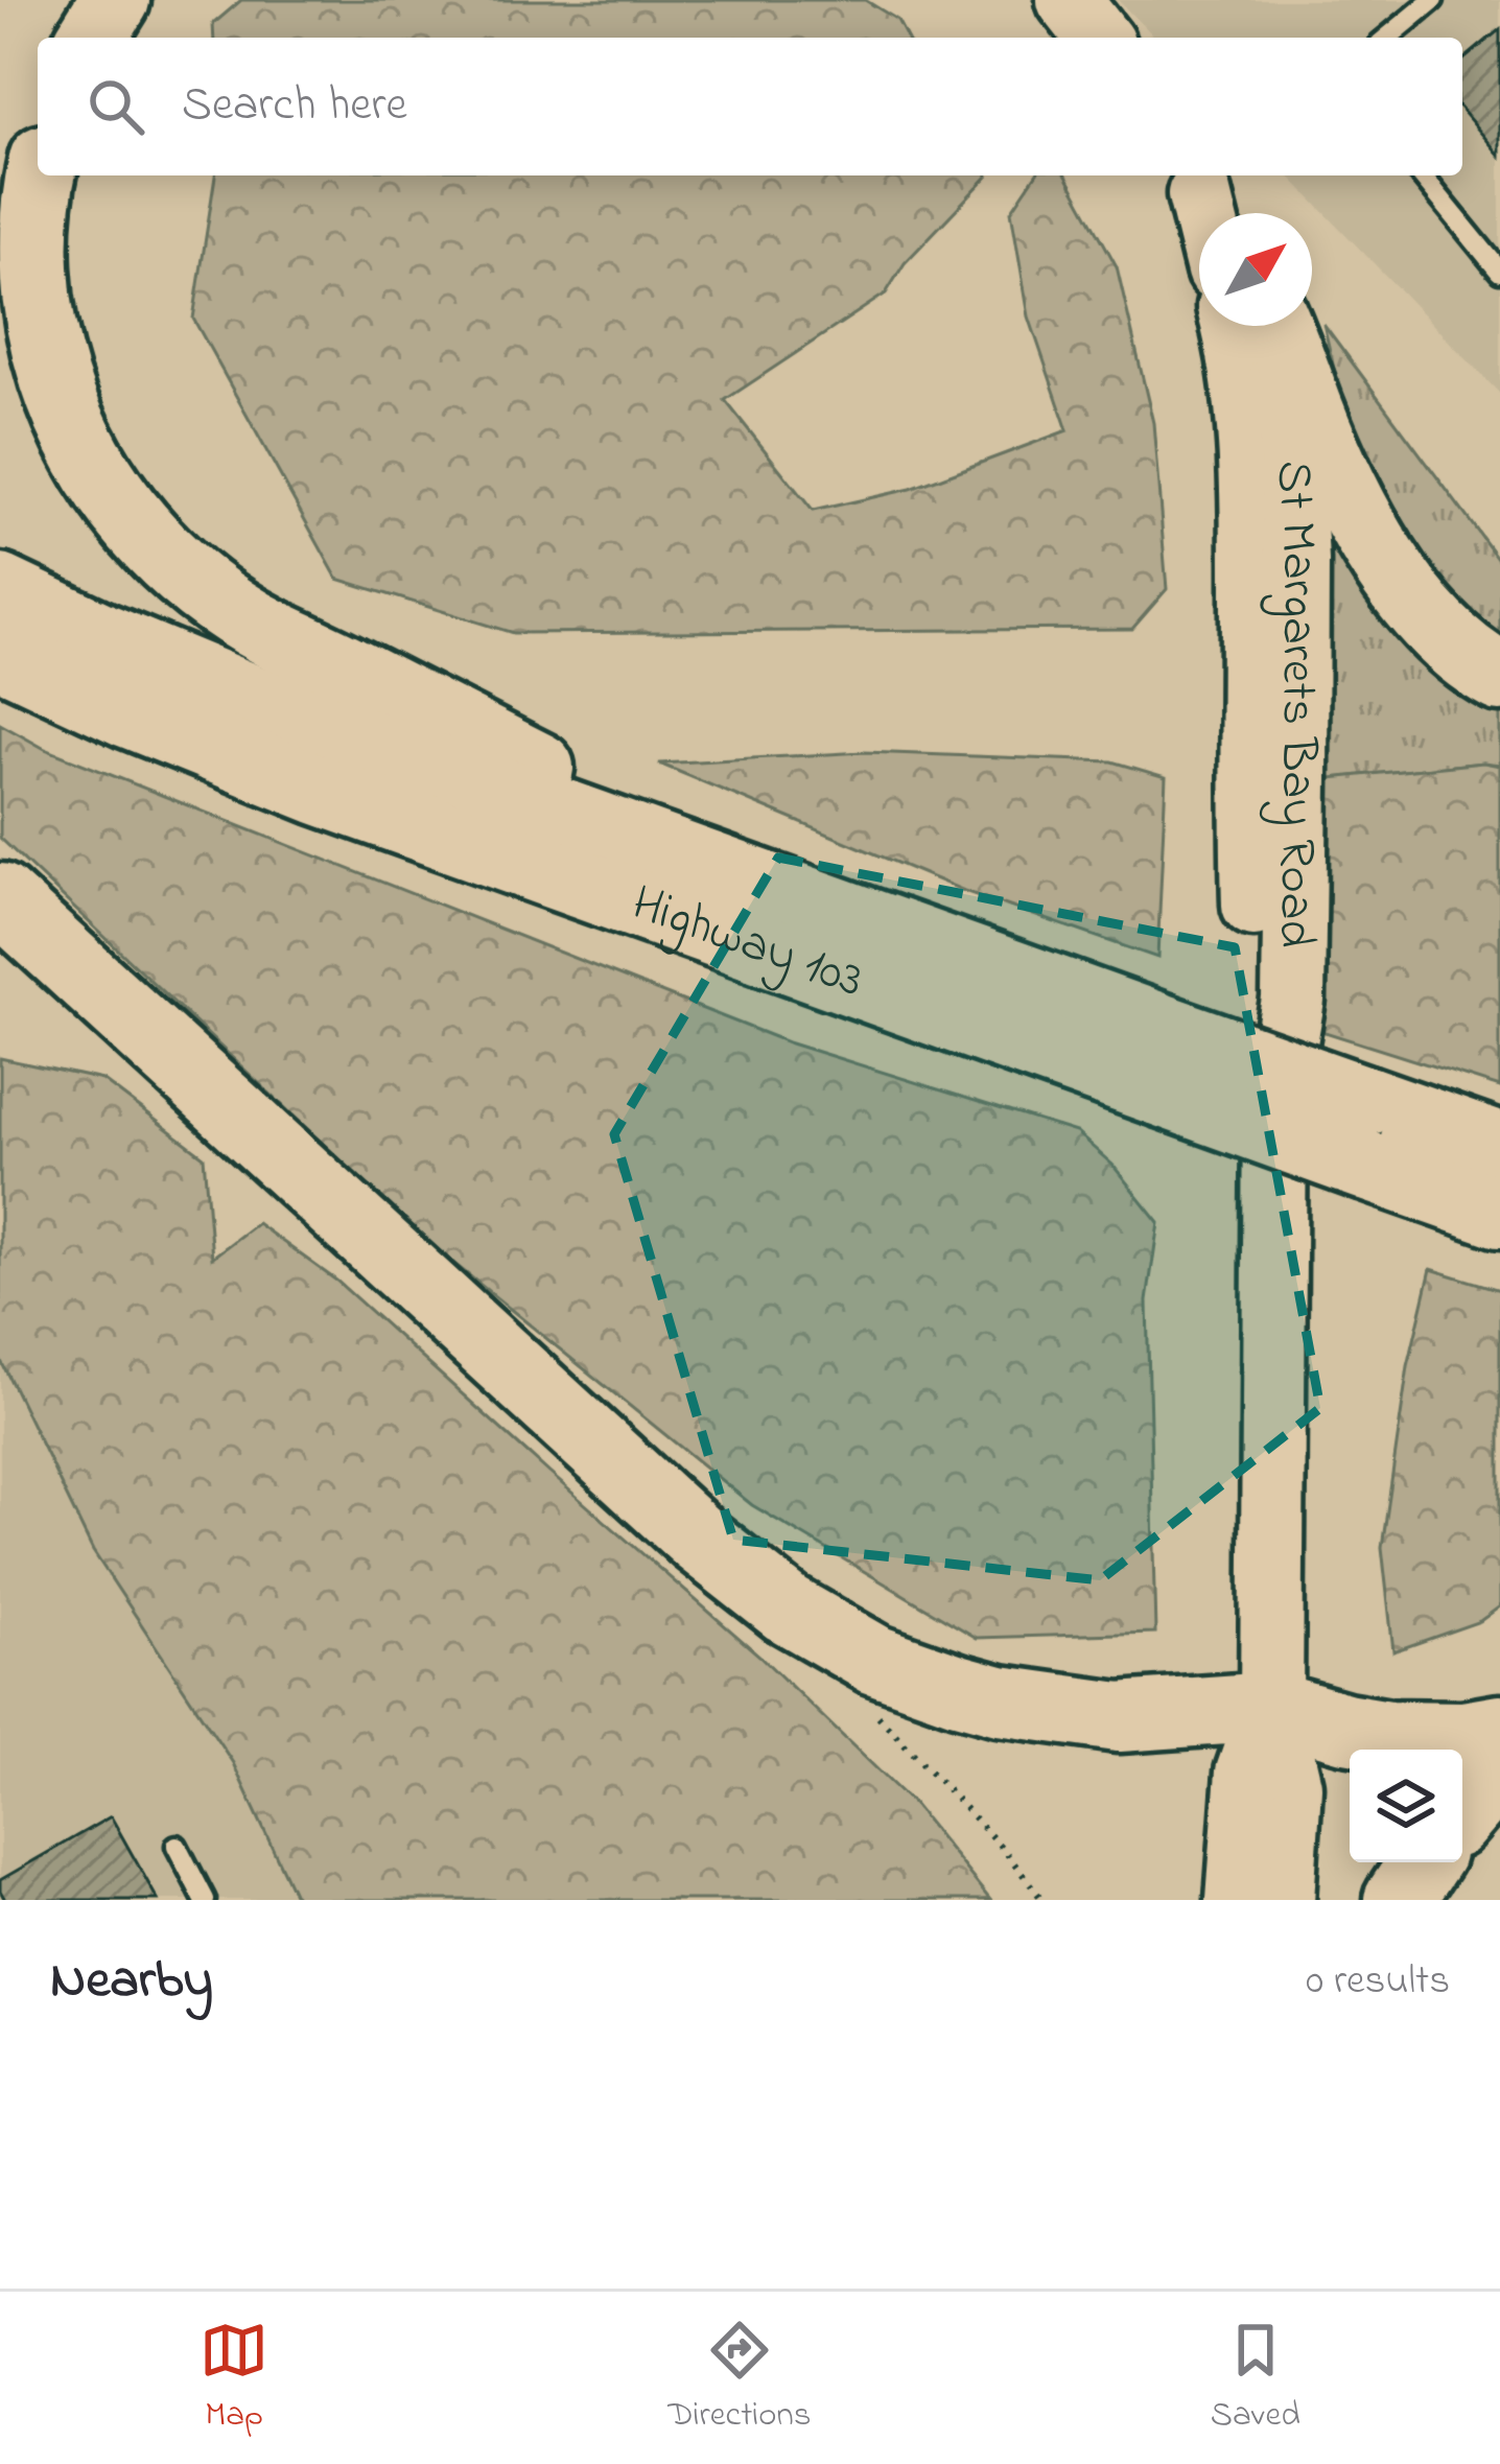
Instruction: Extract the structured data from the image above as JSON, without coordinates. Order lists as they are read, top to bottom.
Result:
{
  "streets": {
    "highway": ["Highway 103"],
    "main road": ["St Margarets Bay Road"]
  },
  "north": "top right",
  "page": {
    "search": "Search here",
    "heading": ["Nearby", "0 results"],
    "nav": ["Map", "Directions", "Saved"]
  }
}
